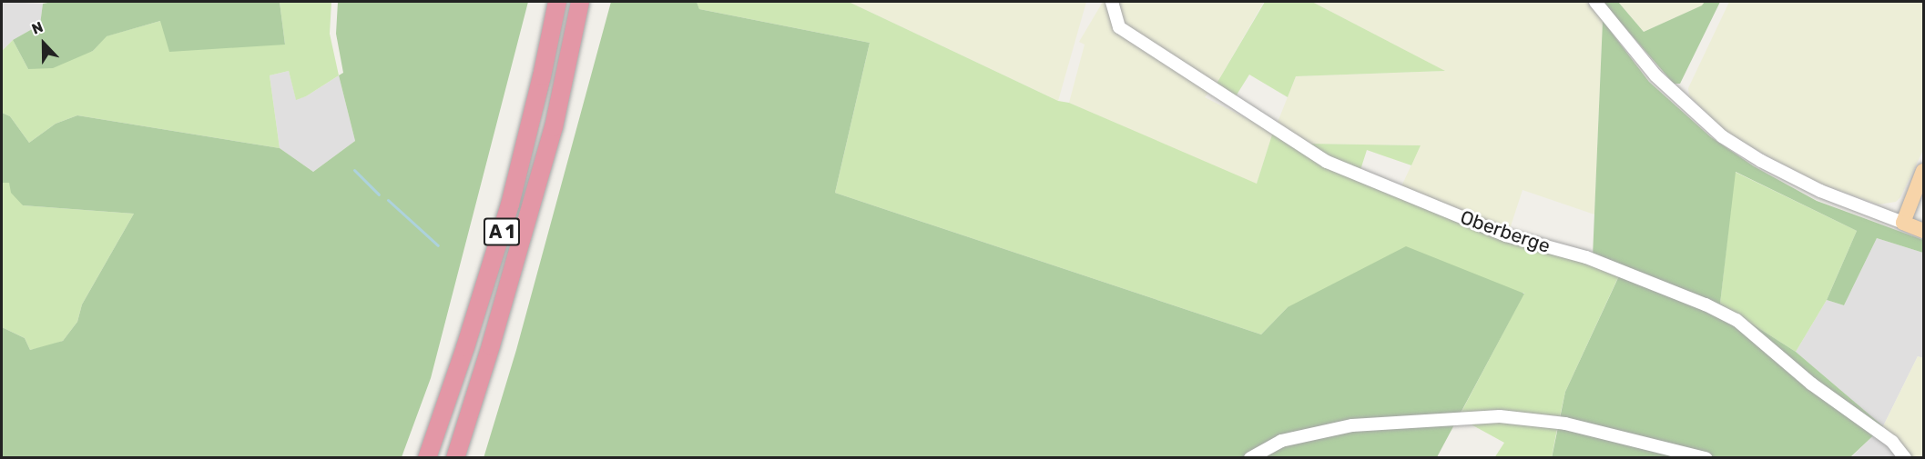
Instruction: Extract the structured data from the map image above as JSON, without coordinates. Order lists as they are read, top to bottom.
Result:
{
  "streets": {
    "highway": ["A 1"],
    "street": ["Oberberge"]
  },
  "north": "top"
}
